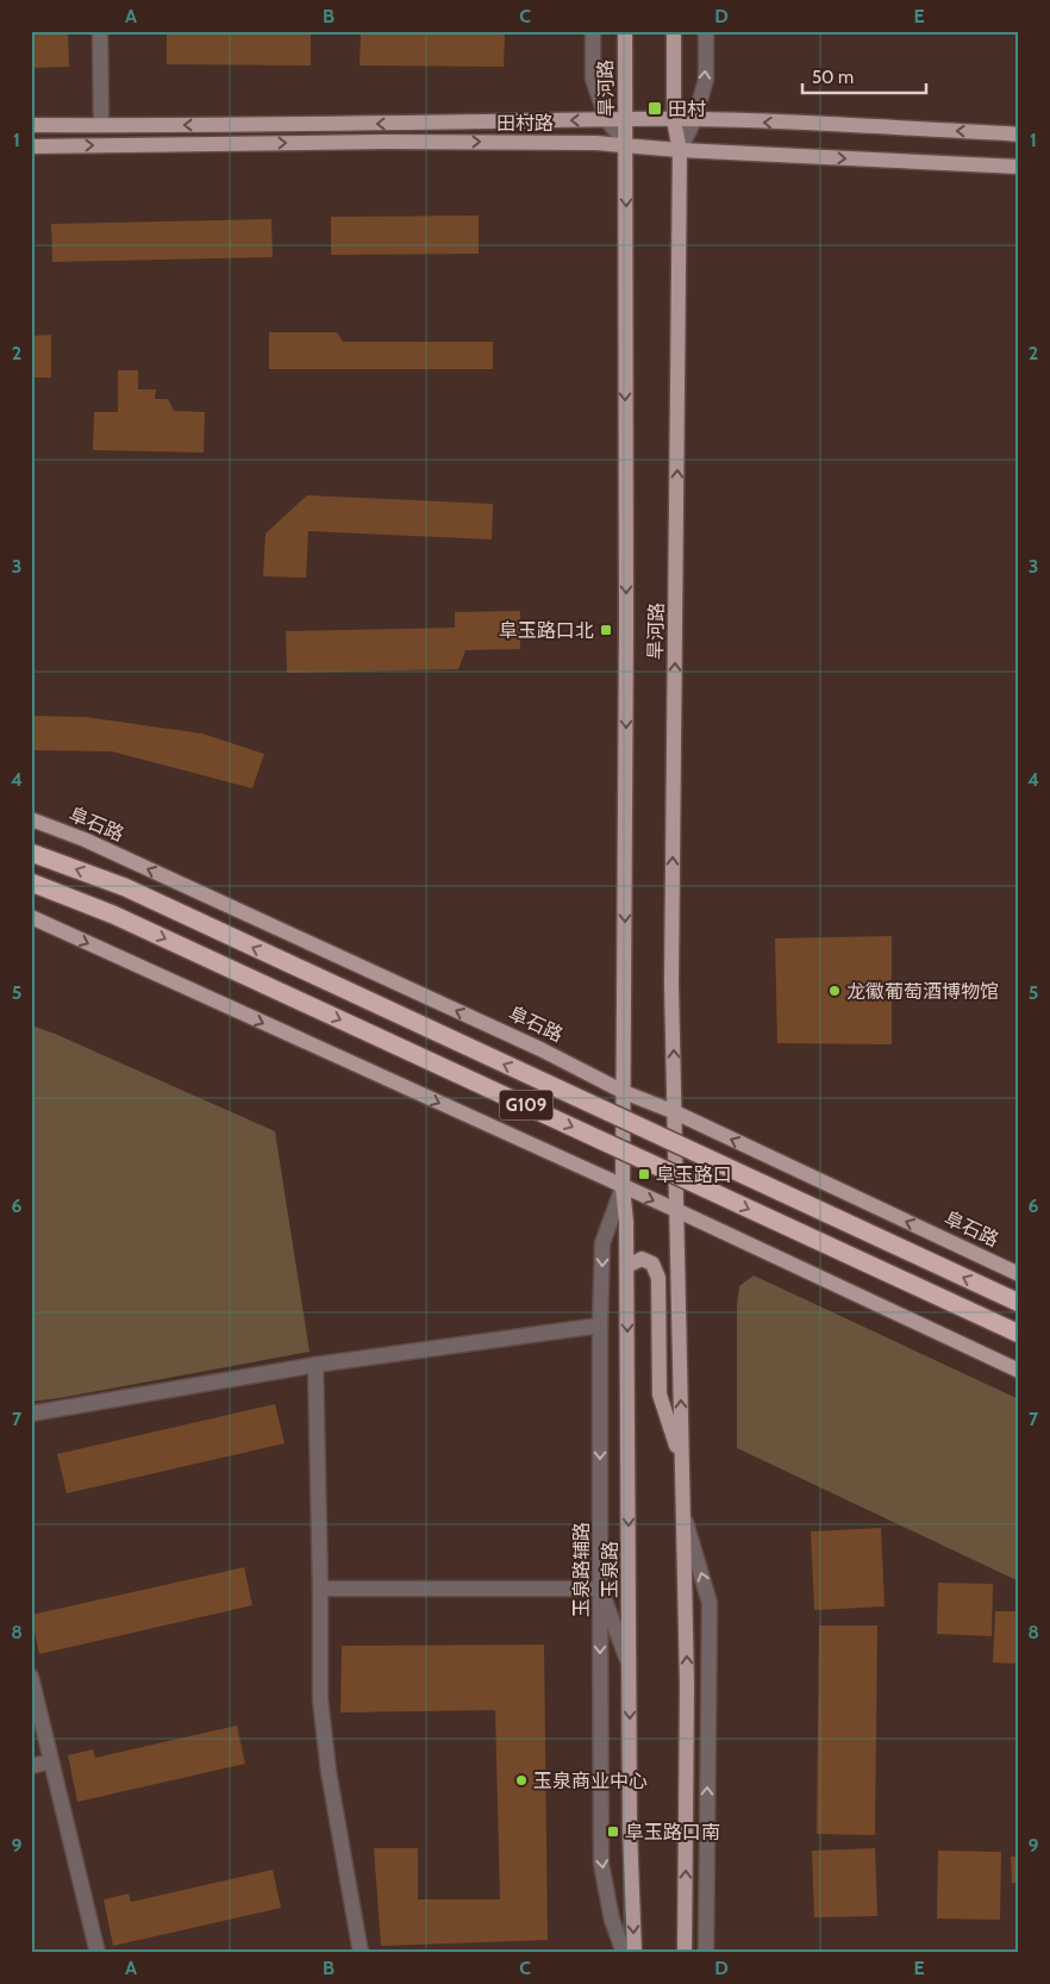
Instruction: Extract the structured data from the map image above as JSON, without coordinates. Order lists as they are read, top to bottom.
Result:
{
  "streets": {
    "highway": ["G109"],
    "main road": [
      "旱河路",
      "田村路",
      "阜石路",
      "玉泉路"
    ],
    "street": ["玉泉路辅路"]
  },
  "crossings": [
    ["旱河路", "田村路"],
    ["旱河路", "阜石路"],
    ["旱河路", "玉泉路辅路"],
    ["旱河路", "玉泉路"],
    ["玉泉路辅路", "玉泉路"]
  ],
  "places": {
    "transit": [
      "田村",
      "阜玉路口北",
      "阜玉路口",
      "阜玉路口南"
    ],
    "other": ["龙徽葡萄酒博物馆", "玉泉商业中心"]
  },
  "scale_bar": "50 m",
  "grid": {
    "columns": [
      "A",
      "B",
      "C",
      "D",
      "E"
    ],
    "rows": [
      "1",
      "2",
      "3",
      "4",
      "5",
      "6",
      "7",
      "8",
      "9"
    ]
  }
}
